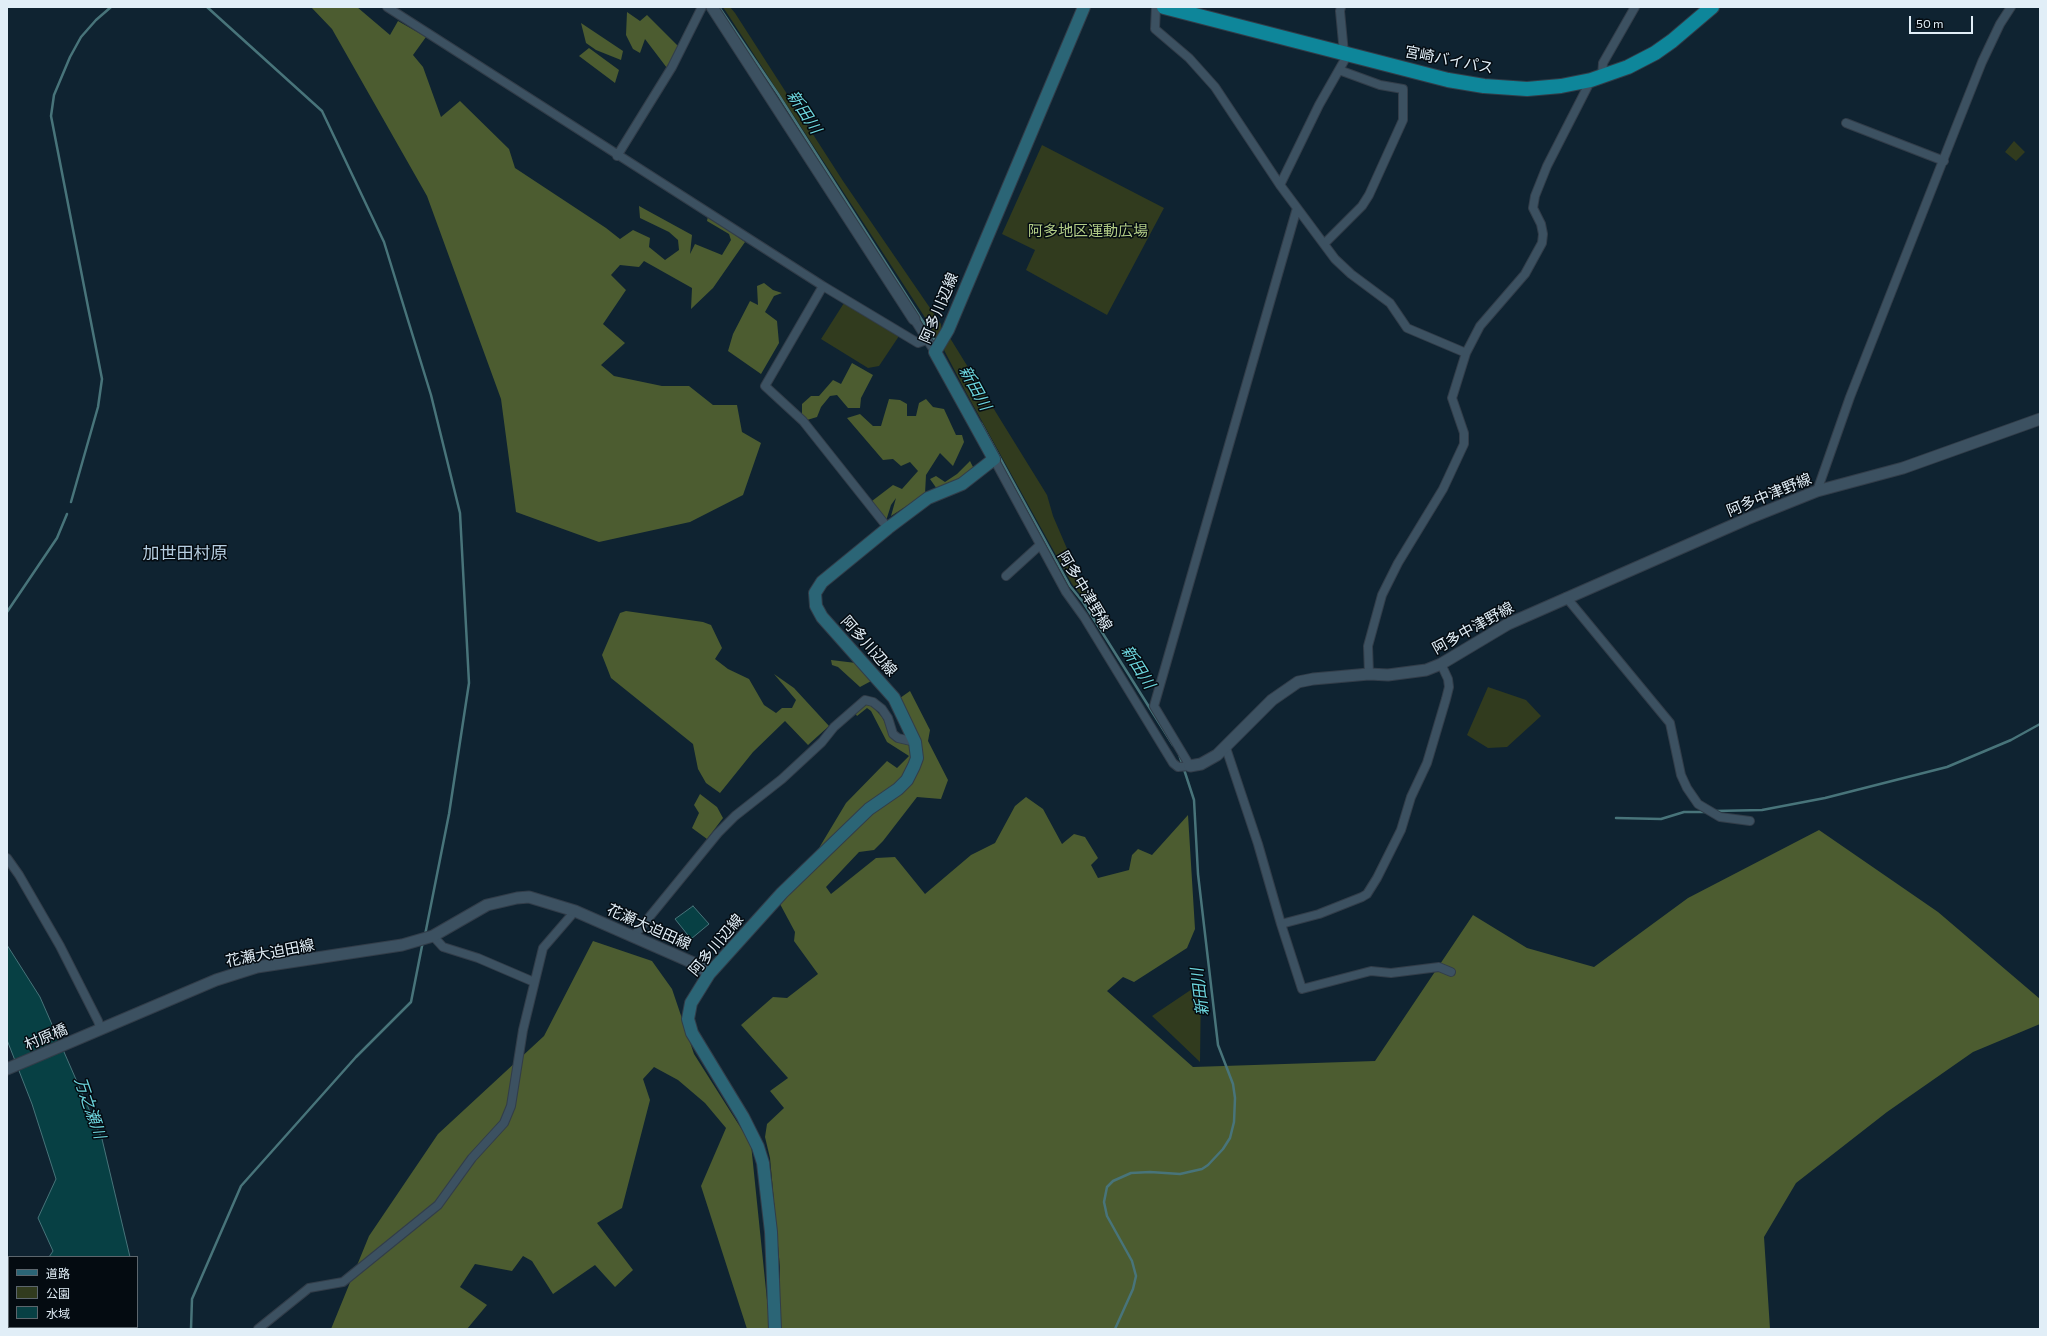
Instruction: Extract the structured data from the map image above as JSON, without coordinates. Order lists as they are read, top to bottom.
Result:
{
  "streets": {
    "highway": ["宮崎バイパス"],
    "main road": ["阿多川辺線"],
    "street": ["阿多中津野線", "花瀬大迫田線", "村原橋"]
  },
  "crossings": [
    ["阿多川辺線", "阿多中津野線"],
    ["阿多川辺線", "花瀬大迫田線"],
    ["花瀬大迫田線", "村原橋"]
  ],
  "districts": ["加世田村原"],
  "water": ["新田川", "万之瀬川"],
  "parks": ["阿多地区運動広場"],
  "legend": ["道路", "公園", "水域"],
  "scale_bar": "50 m"
}
